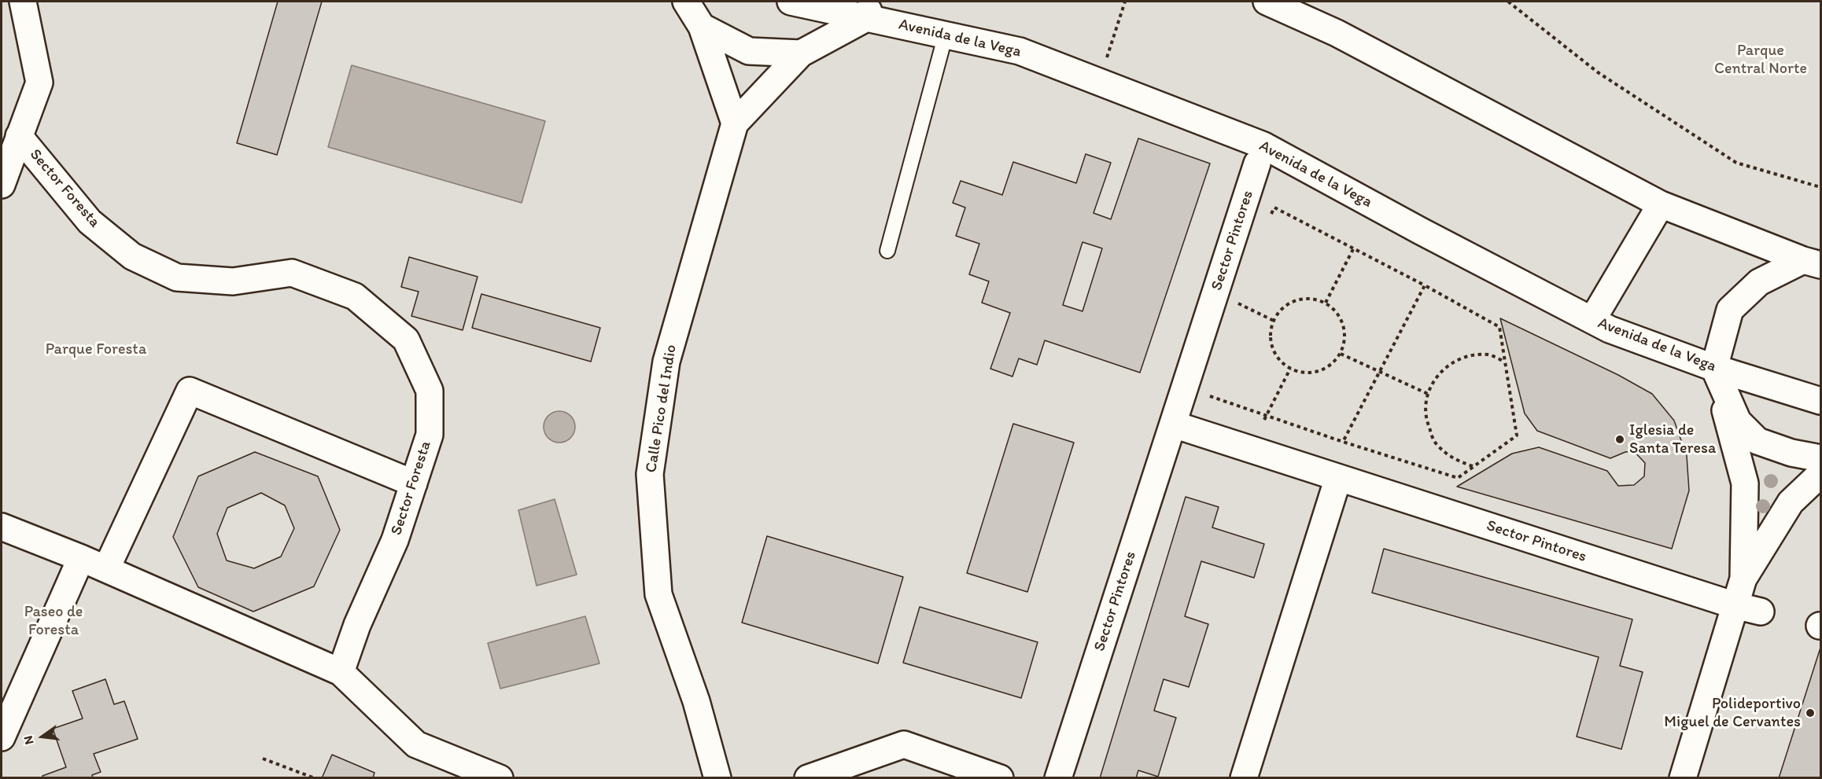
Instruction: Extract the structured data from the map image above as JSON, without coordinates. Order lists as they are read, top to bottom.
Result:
{
  "streets": {
    "street": [
      "Avenida de la Vega",
      "Sector Foresta",
      "Sector Pintores",
      "Calle Pico del Indio"
    ]
  },
  "parks": ["Parque Central Norte", "Parque Foresta", "Paseo de Foresta"],
  "places": ["Iglesia de Santa Teresa", "Polideportivo Miguel de Cervantes"],
  "north": "left"
}
